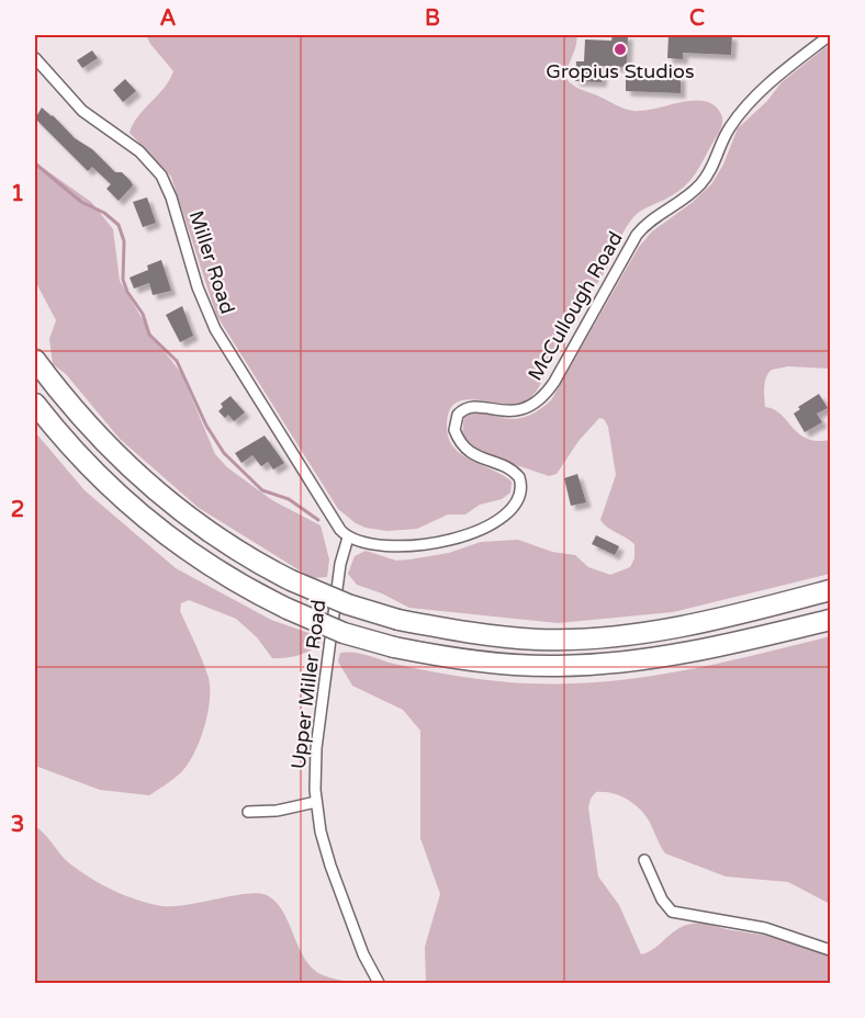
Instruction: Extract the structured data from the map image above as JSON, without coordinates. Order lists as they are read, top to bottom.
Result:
{
  "streets": {
    "street": ["Miller Road", "McCullough Road", "Upper Miller Road"]
  },
  "crossings": [
    ["Miller Road", "McCullough Road"],
    ["Miller Road", "Upper Miller Road"],
    ["McCullough Road", "Upper Miller Road"]
  ],
  "places": ["Gropius Studios"],
  "grid": {
    "columns": ["A", "B", "C"],
    "rows": ["1", "2", "3"]
  }
}
